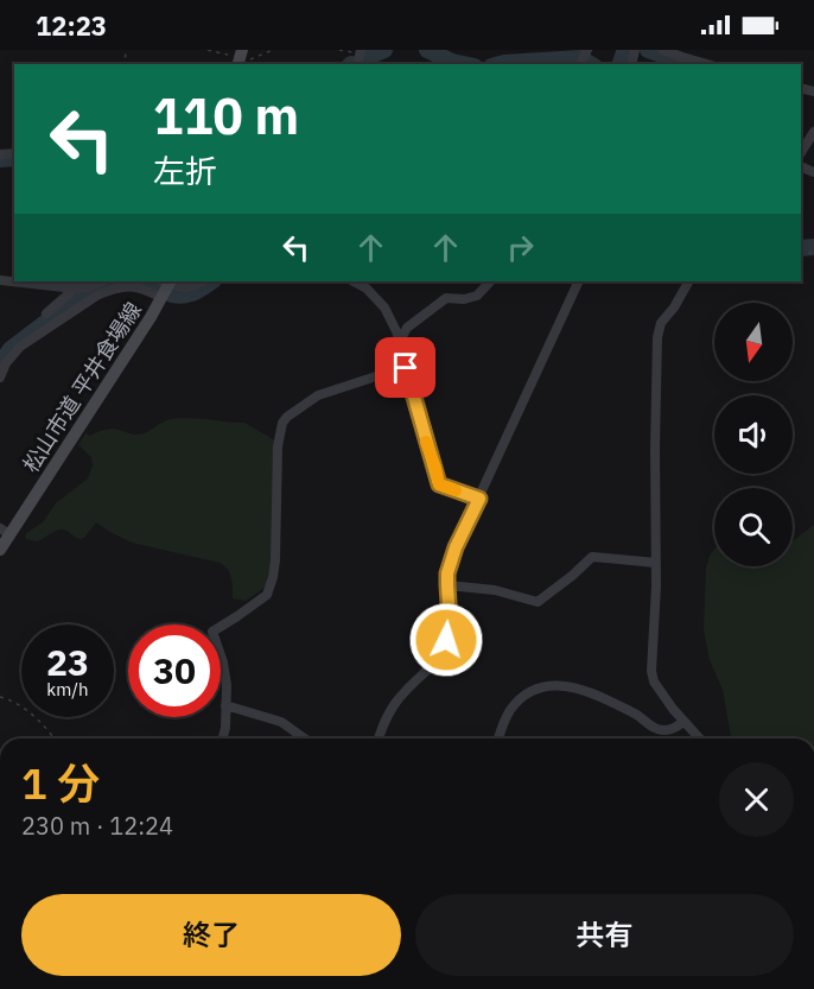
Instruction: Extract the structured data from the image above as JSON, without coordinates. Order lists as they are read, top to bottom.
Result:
{
  "streets": {
    "street": ["松山市道 平井食場線"]
  },
  "north": "bottom",
  "page": {
    "status": "12:23",
    "turn": ["110 m", "左折"],
    "speed": "23 km/h",
    "limit": "30",
    "heading": ["1 分", "230 m · 12:24"],
    "buttons": ["終了", "共有"]
  }
}
